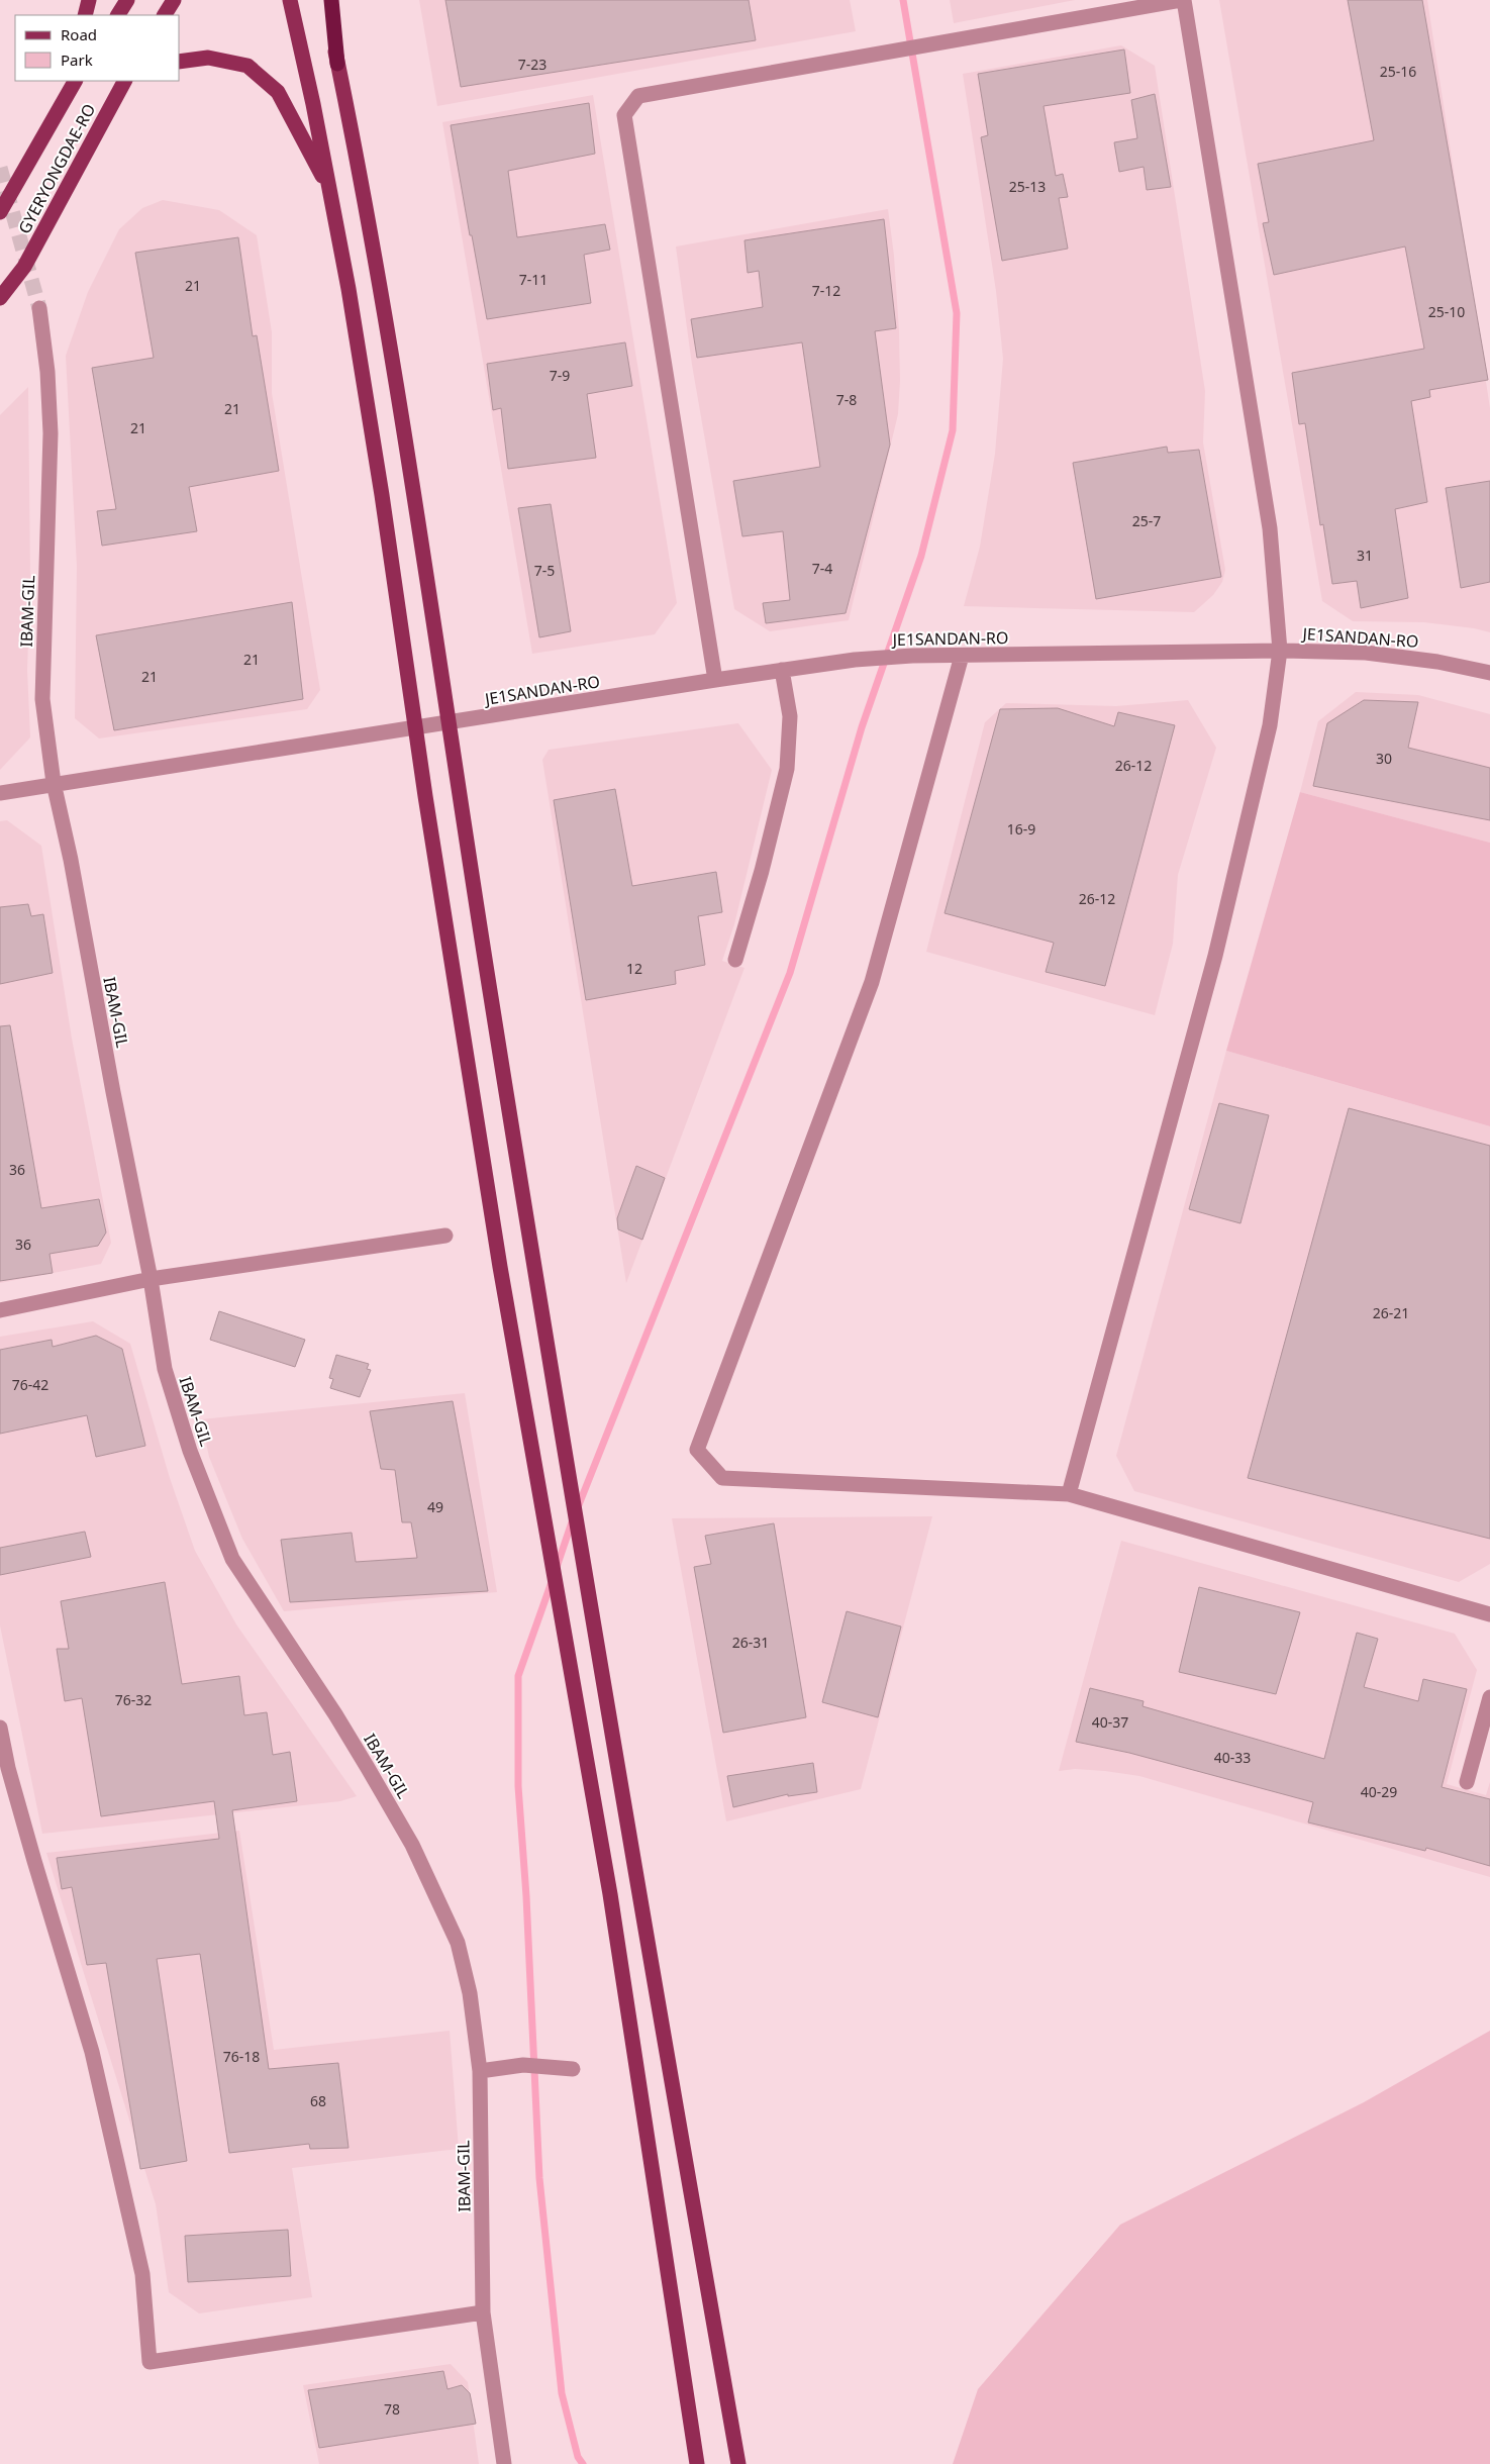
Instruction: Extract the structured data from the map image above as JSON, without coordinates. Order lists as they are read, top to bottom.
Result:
{
  "streets": {
    "main road": ["GYERYONGDAE-RO"],
    "street": ["IBAM-GIL", "JE1SANDAN-RO"]
  },
  "crossings": [
    ["IBAM-GIL", "JE1SANDAN-RO"]
  ],
  "house_numbers": [
    "7-23",
    "25-16",
    "25-13",
    "7-11",
    "21",
    "7-12",
    "25-10",
    "7-9",
    "7-8",
    "21",
    "21",
    "25-7",
    "31",
    "7-4",
    "7-5",
    "21",
    "21",
    "30",
    "26-12",
    "16-9",
    "26-12",
    "12",
    "36",
    "36",
    "26-21",
    "76-42",
    "49",
    "26-31",
    "76-32",
    "40-37",
    "40-33",
    "40-29",
    "76-18",
    "68",
    "78"
  ],
  "legend": ["Road", "Park"]
}
